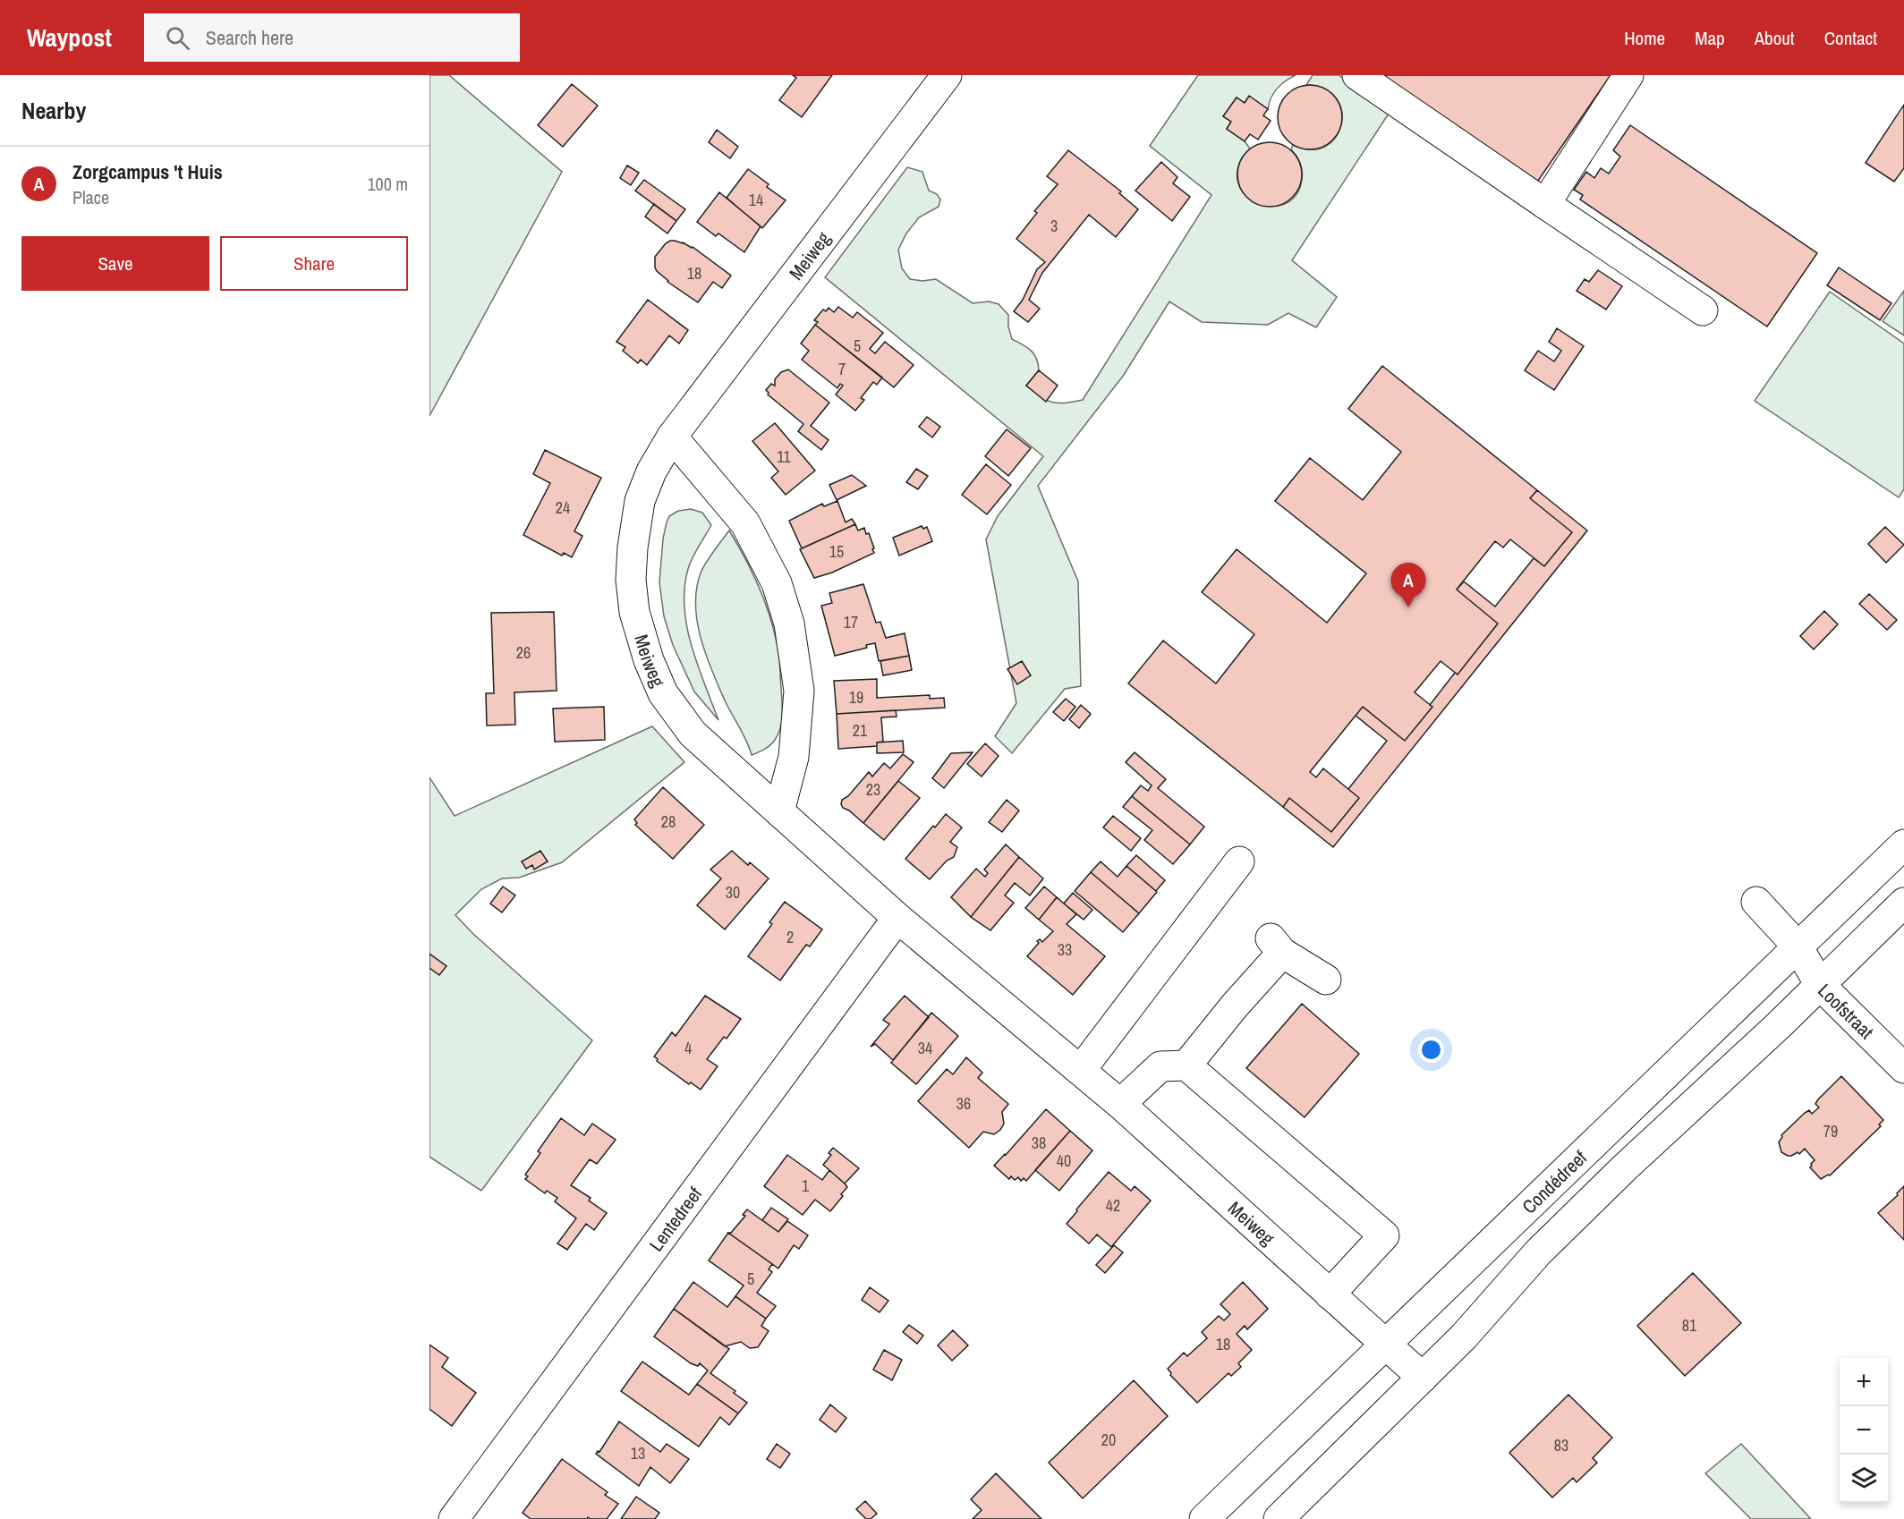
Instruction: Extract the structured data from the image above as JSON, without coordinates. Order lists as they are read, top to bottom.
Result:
{
  "streets": {
    "street": [
      "Meiweg",
      "Loofstraat",
      "Condédreef",
      "Lentedreef"
    ]
  },
  "crossings": [
    ["Meiweg", "Condédreef"],
    ["Meiweg", "Lentedreef"],
    ["Loofstraat", "Condédreef"]
  ],
  "house_numbers": [
    "14",
    "3",
    "18",
    "5",
    "7",
    "11",
    "24",
    "15",
    "17",
    "26",
    "19",
    "21",
    "23",
    "28",
    "30",
    "2",
    "33",
    "4",
    "34",
    "36",
    "79",
    "38",
    "40",
    "1",
    "42",
    "5",
    "81",
    "18",
    "20",
    "83",
    "13"
  ],
  "page": {
    "header": "Waypost",
    "search": "Search here",
    "nav": [
      "Home",
      "Map",
      "About",
      "Contact"
    ],
    "heading": "Nearby",
    "list": [
      {
        "mark": "A",
        "name": "Zorgcampus 't Huis",
        "note": "Place",
        "value": "100 m"
      }
    ],
    "buttons": ["Save", "Share"],
    "pins": "A",
    "map_buttons": ["+", "−"]
  }
}
